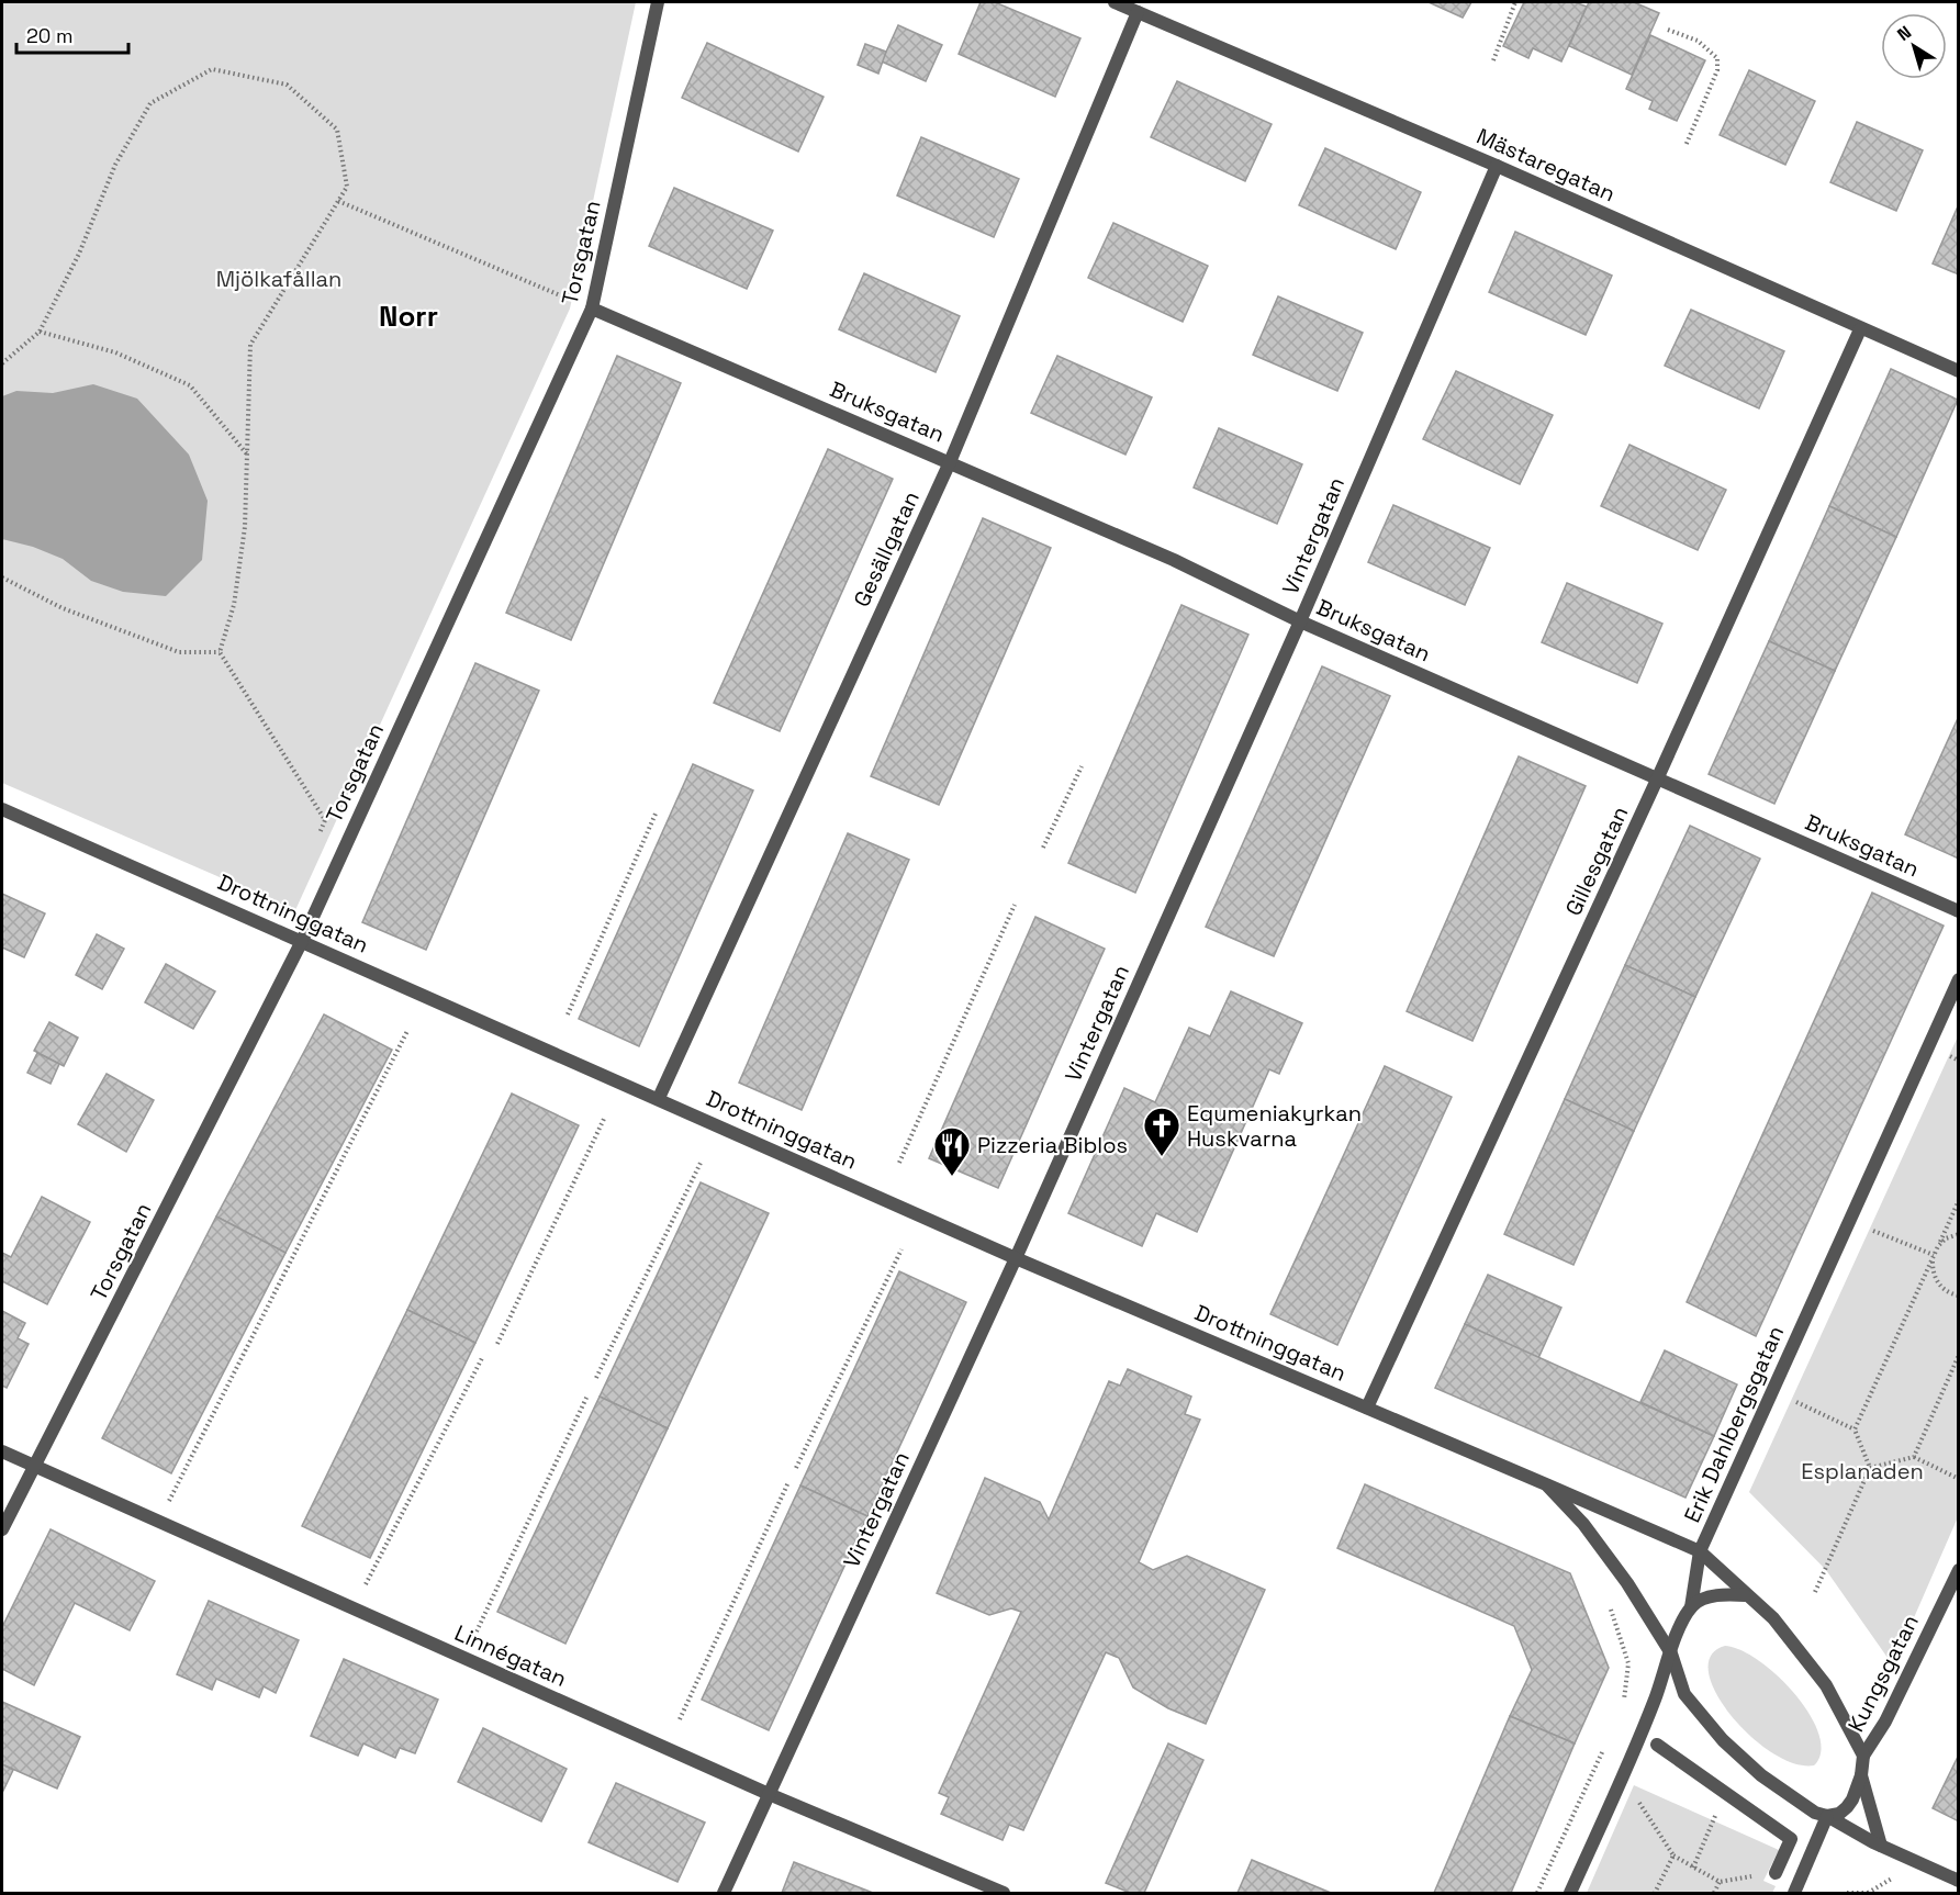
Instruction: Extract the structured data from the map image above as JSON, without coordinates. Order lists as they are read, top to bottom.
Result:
{
  "streets": {
    "street": [
      "Mästaregatan",
      "Torsgatan",
      "Bruksgatan",
      "Vintergatan",
      "Gesällgatan",
      "Gillesgatan",
      "Drottninggatan",
      "Erik Dahlbergsgatan",
      "Linnégatan",
      "Kungsgatan"
    ]
  },
  "crossings": [
    ["Mästaregatan", "Vintergatan"],
    ["Mästaregatan", "Gesällgatan"],
    ["Mästaregatan", "Gillesgatan"],
    ["Torsgatan", "Bruksgatan"],
    ["Torsgatan", "Drottninggatan"],
    ["Torsgatan", "Linnégatan"],
    ["Bruksgatan", "Vintergatan"],
    ["Bruksgatan", "Gesällgatan"],
    ["Bruksgatan", "Gillesgatan"],
    ["Vintergatan", "Drottninggatan"],
    ["Vintergatan", "Linnégatan"],
    ["Gesällgatan", "Drottninggatan"],
    ["Gillesgatan", "Drottninggatan"],
    ["Drottninggatan", "Erik Dahlbergsgatan"],
    ["Drottninggatan", "Kungsgatan"]
  ],
  "districts": ["Norr"],
  "parks": ["Mjölkafållan", "Esplanaden"],
  "places": {
    "church": ["Equmeniakyrkan Huskvarna"],
    "restaurant": ["Pizzeria Biblos"]
  },
  "scale_bar": "20 m",
  "north": "top left"
}
